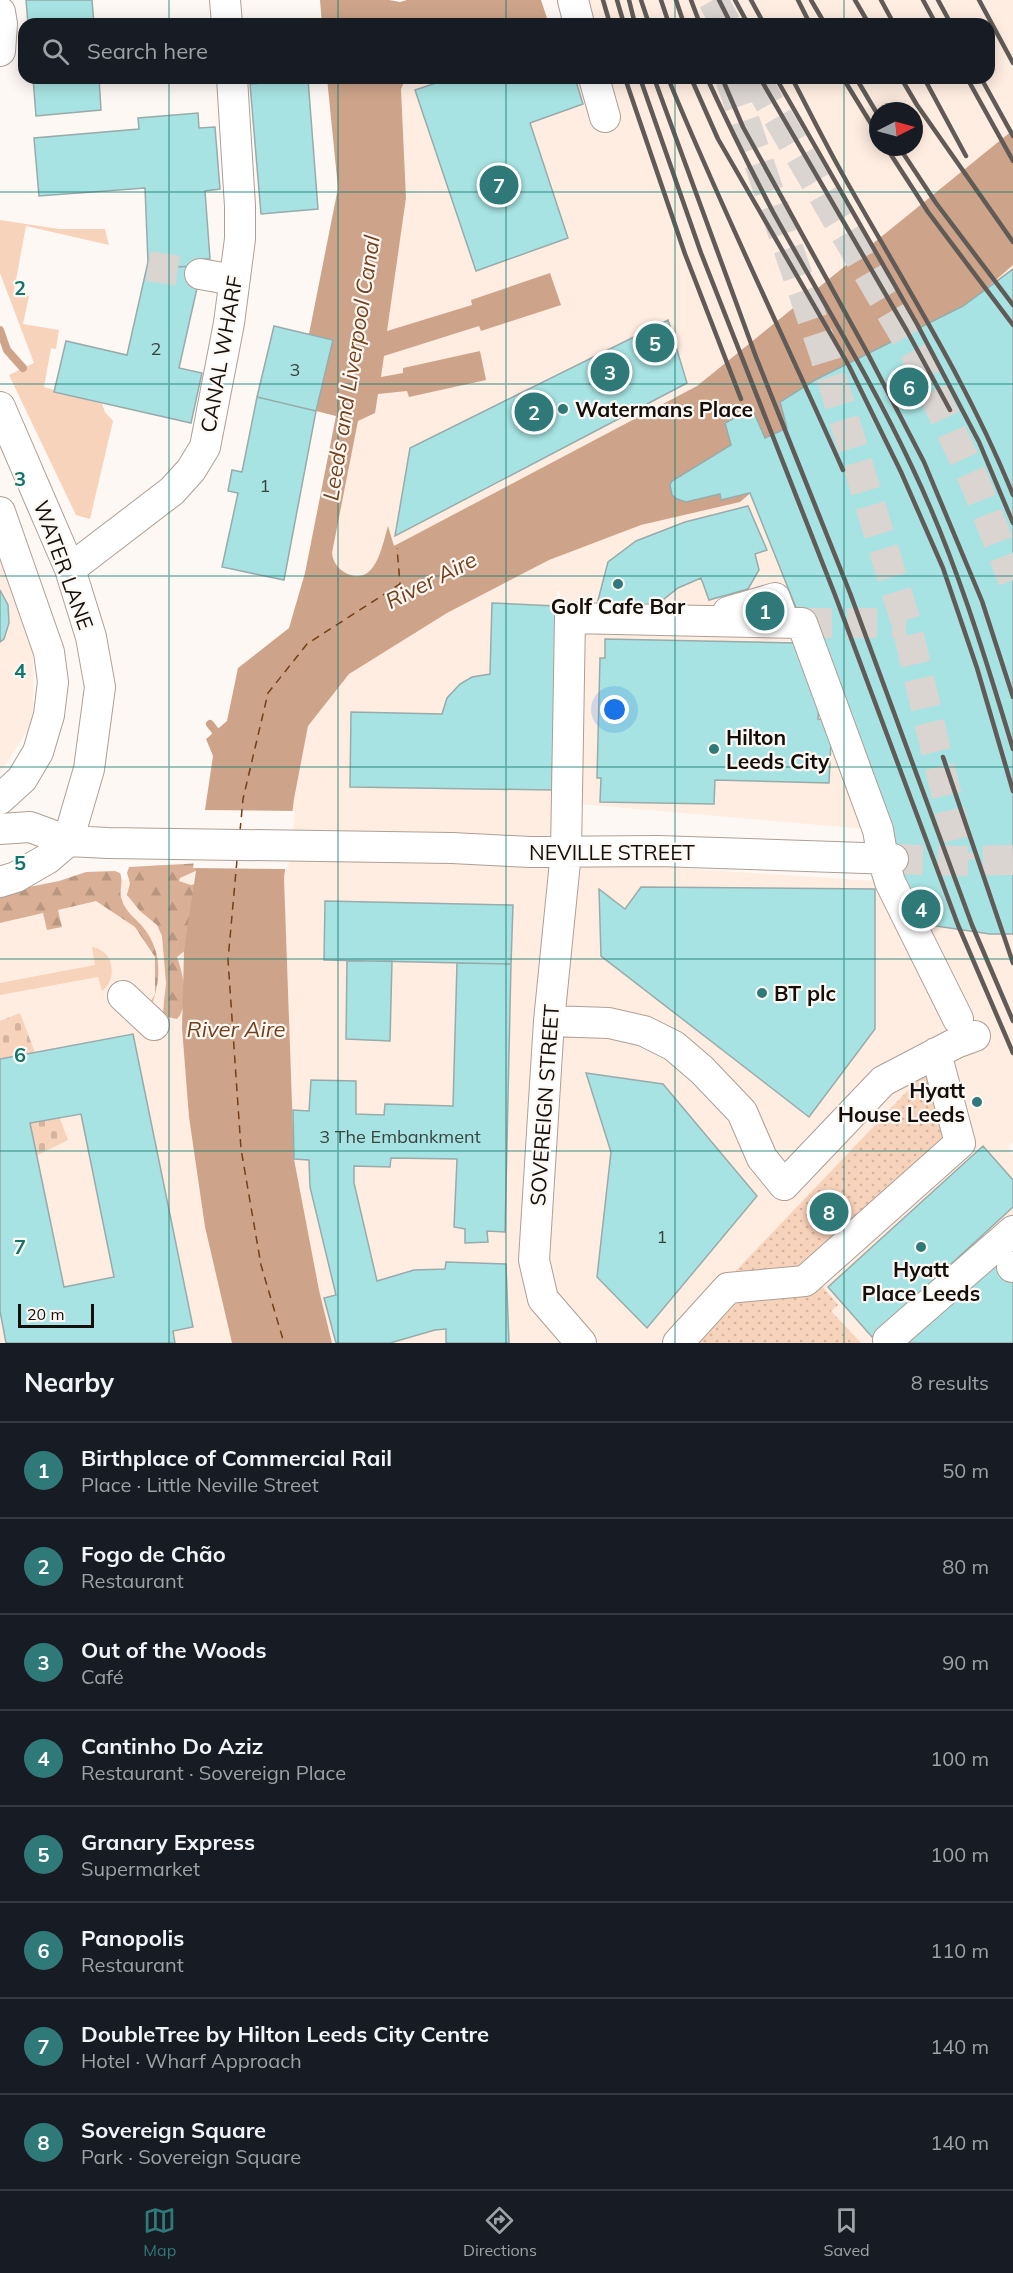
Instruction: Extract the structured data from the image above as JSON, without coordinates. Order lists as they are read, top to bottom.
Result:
{
  "streets": {
    "street": [
      "CANAL WHARF",
      "WATER LANE",
      "NEVILLE STREET",
      "SOVEREIGN STREET"
    ]
  },
  "crossings": [
    ["CANAL WHARF", "WATER LANE"],
    ["WATER LANE", "NEVILLE STREET"],
    ["NEVILLE STREET", "SOVEREIGN STREET"]
  ],
  "water": ["Leeds and Liverpool Canal", "River Aire"],
  "places": [
    "Watermans Place",
    "Golf Cafe Bar",
    "Hilton Leeds City",
    "BT plc",
    "Hyatt House Leeds",
    "Hyatt Place Leeds"
  ],
  "house_numbers": [
    "2",
    "3",
    "1",
    "3 The Embankment",
    "1"
  ],
  "scale_bar": "20 m",
  "north": "right",
  "page": {
    "search": "Search here",
    "pins": [
      "7",
      "5",
      "3",
      "6",
      "2",
      "1",
      "4",
      "8"
    ],
    "scale": "20 m",
    "heading": ["Nearby", "8 results"],
    "list": [
      {
        "mark": "1",
        "name": "Birthplace of Commercial Rail",
        "note": "Place · Little Neville Street",
        "value": "50 m"
      },
      {
        "mark": "2",
        "name": "Fogo de Chão",
        "note": "Restaurant",
        "value": "80 m"
      },
      {
        "mark": "3",
        "name": "Out of the Woods",
        "note": "Café",
        "value": "90 m"
      },
      {
        "mark": "4",
        "name": "Cantinho Do Aziz",
        "note": "Restaurant · Sovereign Place",
        "value": "100 m"
      },
      {
        "mark": "5",
        "name": "Granary Express",
        "note": "Supermarket",
        "value": "100 m"
      },
      {
        "mark": "6",
        "name": "Panopolis",
        "note": "Restaurant",
        "value": "110 m"
      },
      {
        "mark": "7",
        "name": "DoubleTree by Hilton Leeds City Centre",
        "note": "Hotel · Wharf Approach",
        "value": "140 m"
      },
      {
        "mark": "8",
        "name": "Sovereign Square",
        "note": "Park · Sovereign Square",
        "value": "140 m"
      }
    ],
    "nav": ["Map", "Directions", "Saved"]
  },
  "grid": {
    "rows": [
      "2",
      "3",
      "4",
      "5",
      "6",
      "7"
    ]
  }
}
